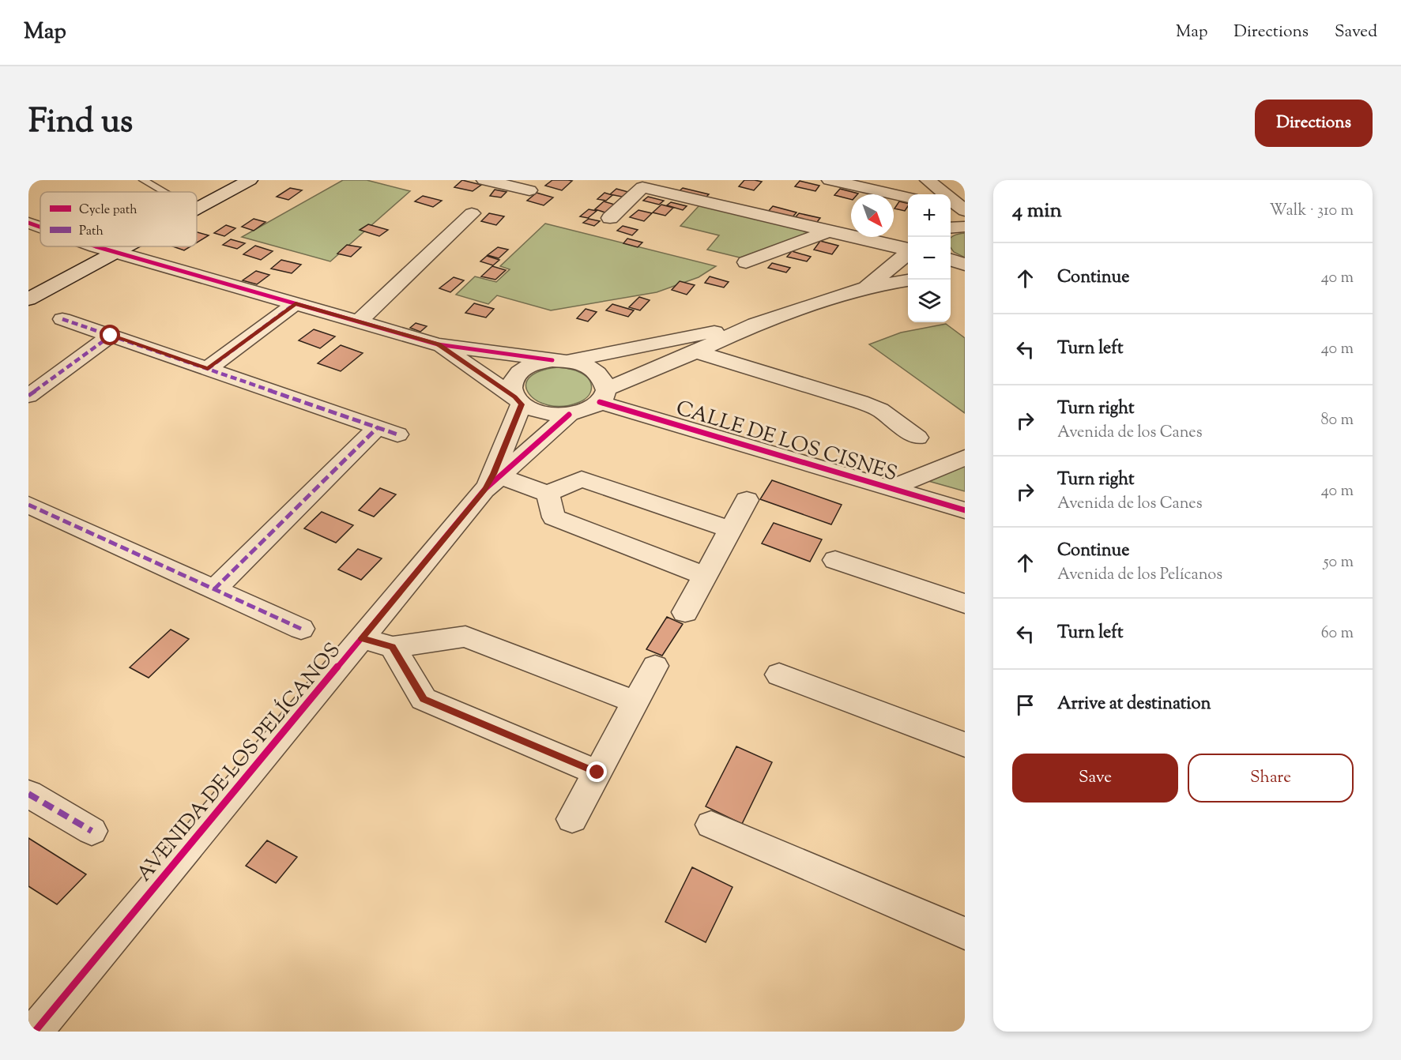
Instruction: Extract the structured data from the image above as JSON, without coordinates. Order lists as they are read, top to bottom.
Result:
{
  "streets": {
    "street": ["CALLE DE LOS CISNES", "AVENIDA DE LOS PELÍCANOS"]
  },
  "crossings": [
    ["CALLE DE LOS CISNES", "AVENIDA DE LOS PELÍCANOS"]
  ],
  "legend": ["Cycle path", "Path"],
  "north": "bottom right",
  "page": {
    "header": "Map",
    "nav": ["Map", "Directions", "Saved"],
    "title": "Find us",
    "buttons": [
      "Directions",
      ["Save", "Share"]
    ],
    "heading": ["4 min", "Walk · 310 m"],
    "map_buttons": ["+", "−"],
    "list": [
      ["Continue", "40 m"],
      ["Turn left", "40 m"],
      ["Turn right", "Avenida de los Canes", "80 m"],
      ["Turn right", "Avenida de los Canes", "40 m"],
      ["Continue", "Avenida de los Pelícanos", "50 m"],
      ["Turn left", "60 m"],
      "Arrive at destination"
    ]
  }
}
